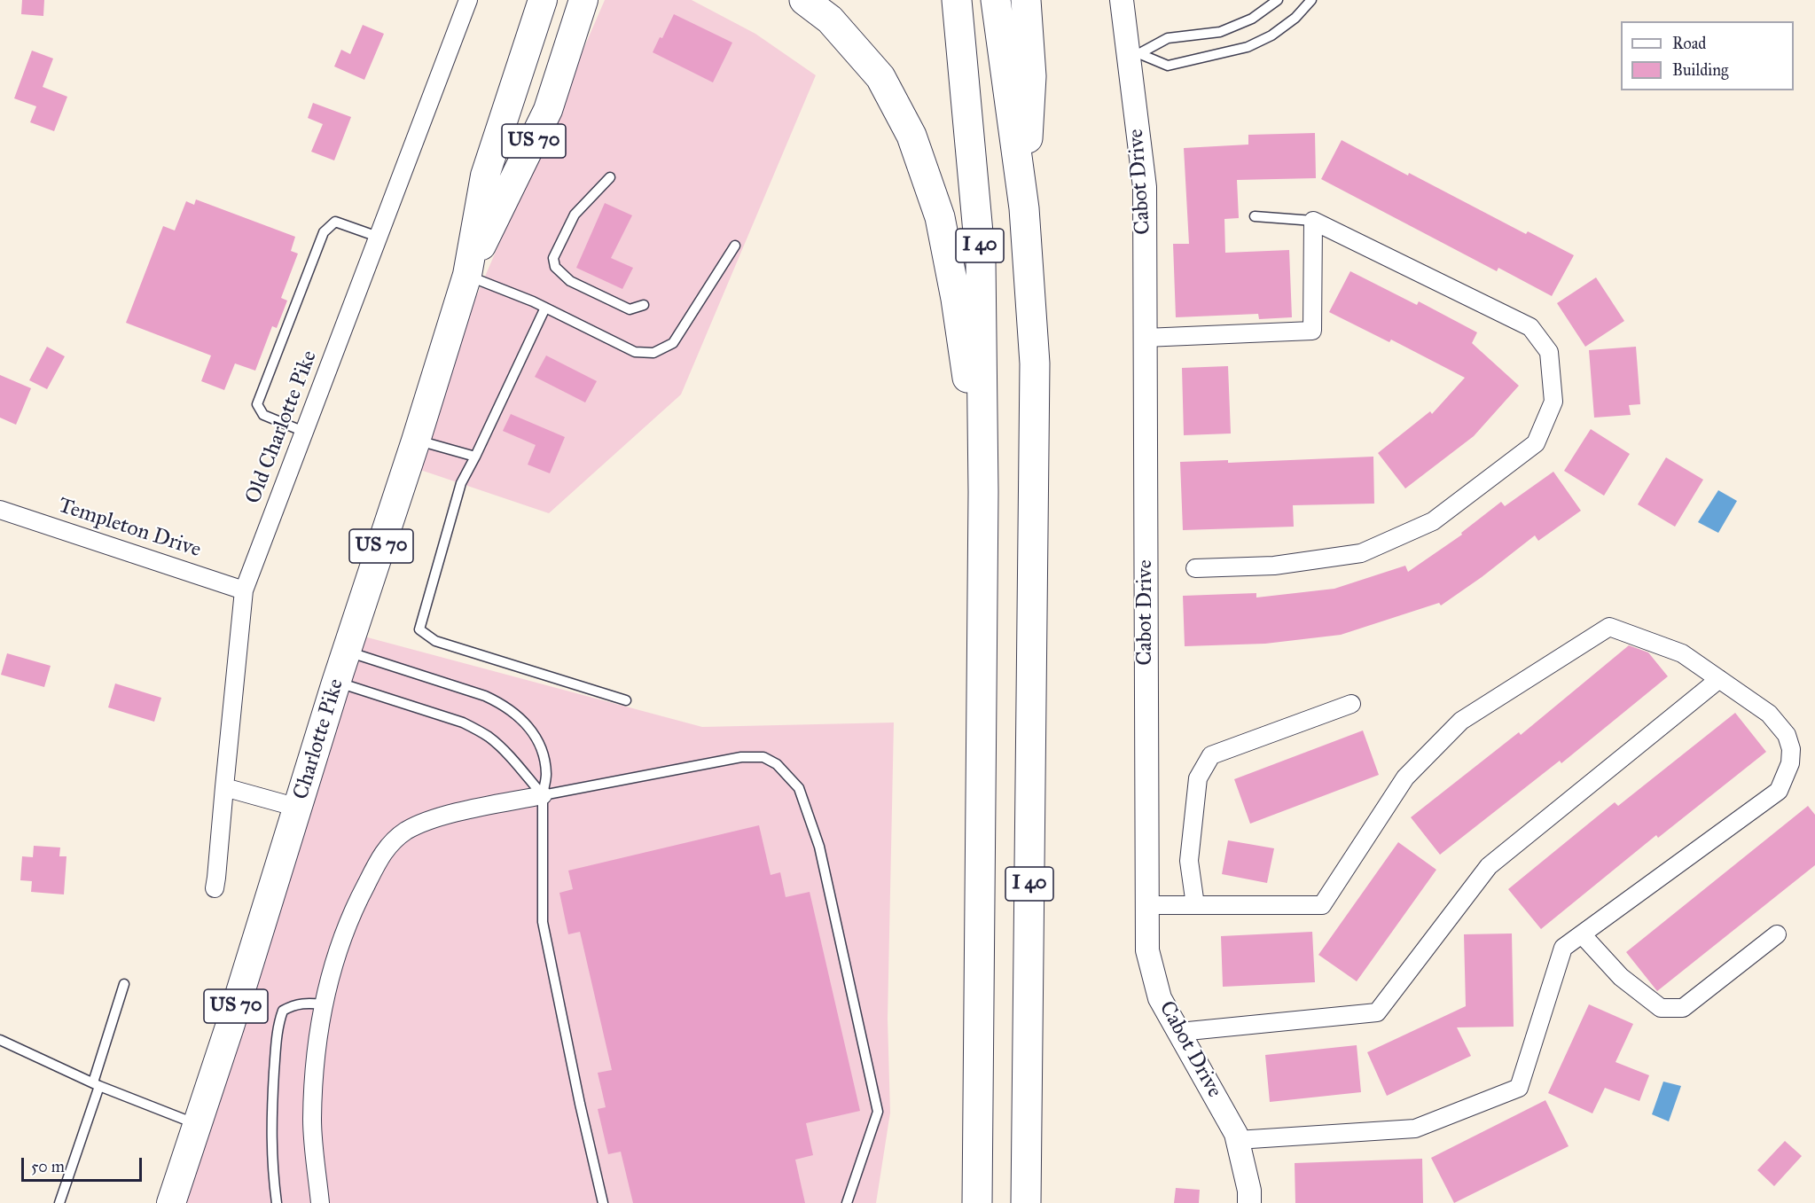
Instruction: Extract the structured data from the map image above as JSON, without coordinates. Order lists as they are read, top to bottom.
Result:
{
  "streets": {
    "highway": ["I 40"],
    "main road": ["US 70", "Charlotte Pike"],
    "street": ["Cabot Drive", "Old Charlotte Pike", "Templeton Drive"]
  },
  "crossings": [
    ["Old Charlotte Pike", "Templeton Drive"]
  ],
  "legend": ["Road", "Building"],
  "scale_bar": "50 m"
}
